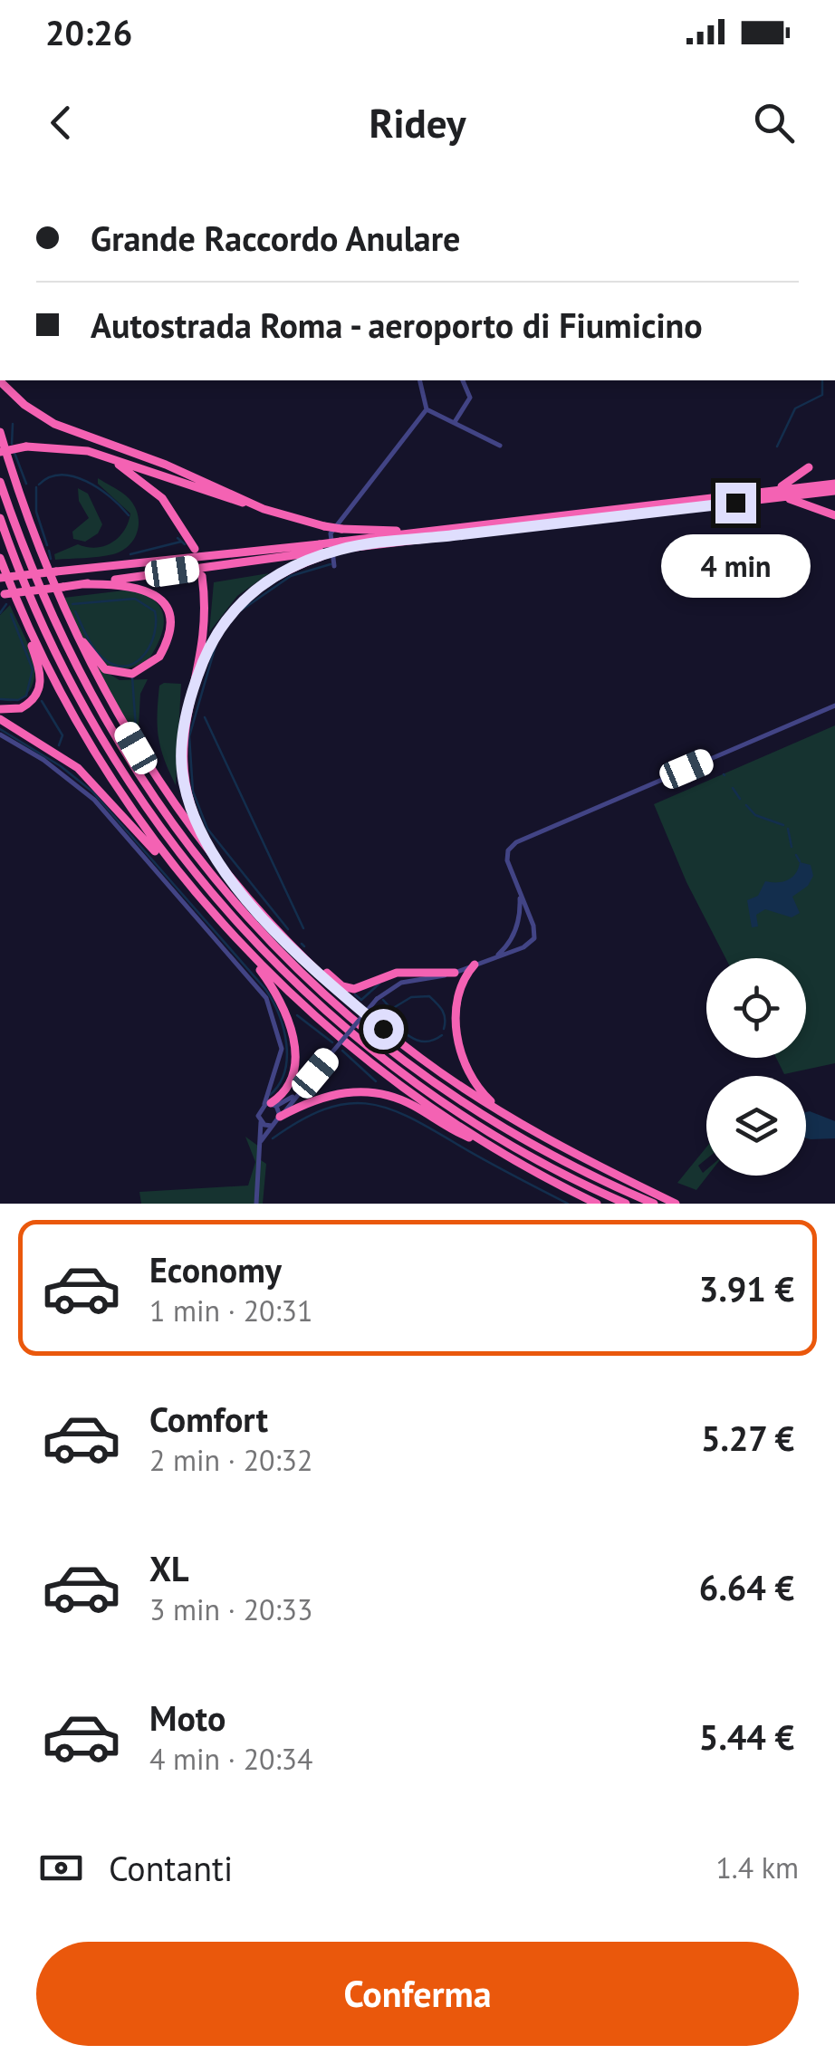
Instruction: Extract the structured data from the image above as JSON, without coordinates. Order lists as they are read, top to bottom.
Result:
{
  "page": {
    "status": "20:26",
    "header": "Ridey",
    "banner": ["Grande Raccordo Anulare", "Autostrada Roma - aeroporto di Fiumicino"],
    "bubble": "4 min",
    "list": [
      {
        "name": "Economy",
        "note": "1 min · 20:31",
        "value": "3.91 €"
      },
      {
        "name": "Comfort",
        "note": "2 min · 20:32",
        "value": "5.27 €"
      },
      {
        "name": "XL",
        "note": "3 min · 20:33",
        "value": "6.64 €"
      },
      {
        "name": "Moto",
        "note": "4 min · 20:34",
        "value": "5.44 €"
      }
    ],
    "pay": ["Contanti", "1.4 km"],
    "buttons": "Conferma"
  }
}
